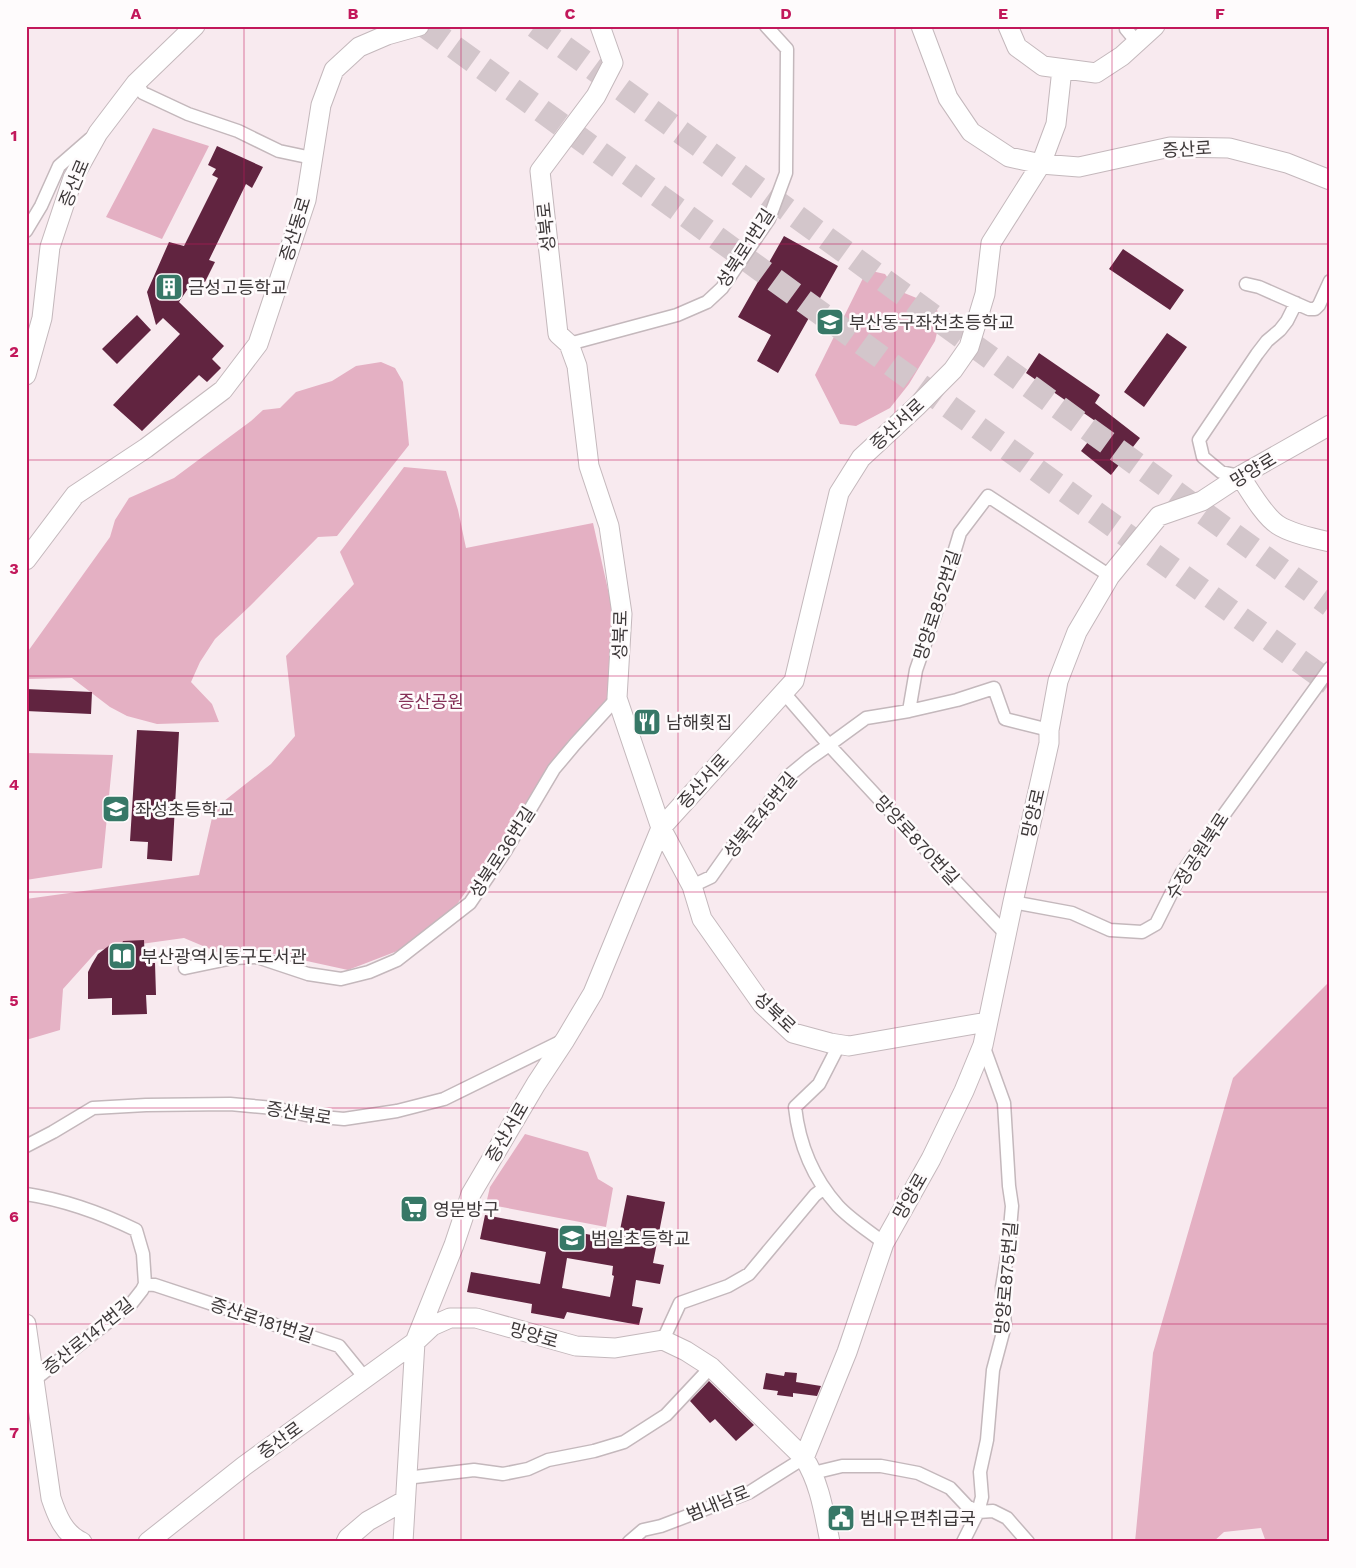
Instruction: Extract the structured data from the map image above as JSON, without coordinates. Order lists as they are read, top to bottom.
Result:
{
  "streets": {
    "street": [
      "증산로",
      "성북로",
      "증산동로",
      "성북로1번길",
      "증산서로",
      "망양로",
      "망양로852번길",
      "성북로45번길",
      "망양로870번길",
      "성북로36번길",
      "수정공원북로",
      "증산북로",
      "망양로875번길",
      "증산로181번길",
      "증산로147번길",
      "범내남로"
    ]
  },
  "crossings": [
    ["증산로", "증산서로"],
    ["증산로", "망양로"],
    ["증산로", "증산로181번길"],
    ["성북로", "성북로1번길"],
    ["성북로", "증산서로"],
    ["성북로", "망양로"],
    ["성북로", "성북로45번길"],
    ["성북로", "성북로36번길"],
    ["증산서로", "망양로"],
    ["증산서로", "증산북로"],
    ["망양로", "망양로852번길"],
    ["망양로", "망양로870번길"],
    ["망양로", "수정공원북로"],
    ["망양로", "망양로875번길"],
    ["망양로", "범내남로"],
    ["성북로45번길", "망양로870번길"],
    ["망양로875번길", "범내남로"],
    ["증산로181번길", "증산로147번길"]
  ],
  "parks": ["증산공원"],
  "places": {
    "building": ["금성고등학교"],
    "school or university": ["부산동구좌천초등학교", "좌성초등학교", "범일초등학교"],
    "restaurant": ["남해횟집"],
    "library": ["부산광역시동구도서관"],
    "supermarket": ["영문방구"],
    "public building": ["범내우편취급국"]
  },
  "grid": {
    "columns": [
      "A",
      "B",
      "C",
      "D",
      "E",
      "F"
    ],
    "rows": [
      "1",
      "2",
      "3",
      "4",
      "5",
      "6",
      "7"
    ]
  }
}
